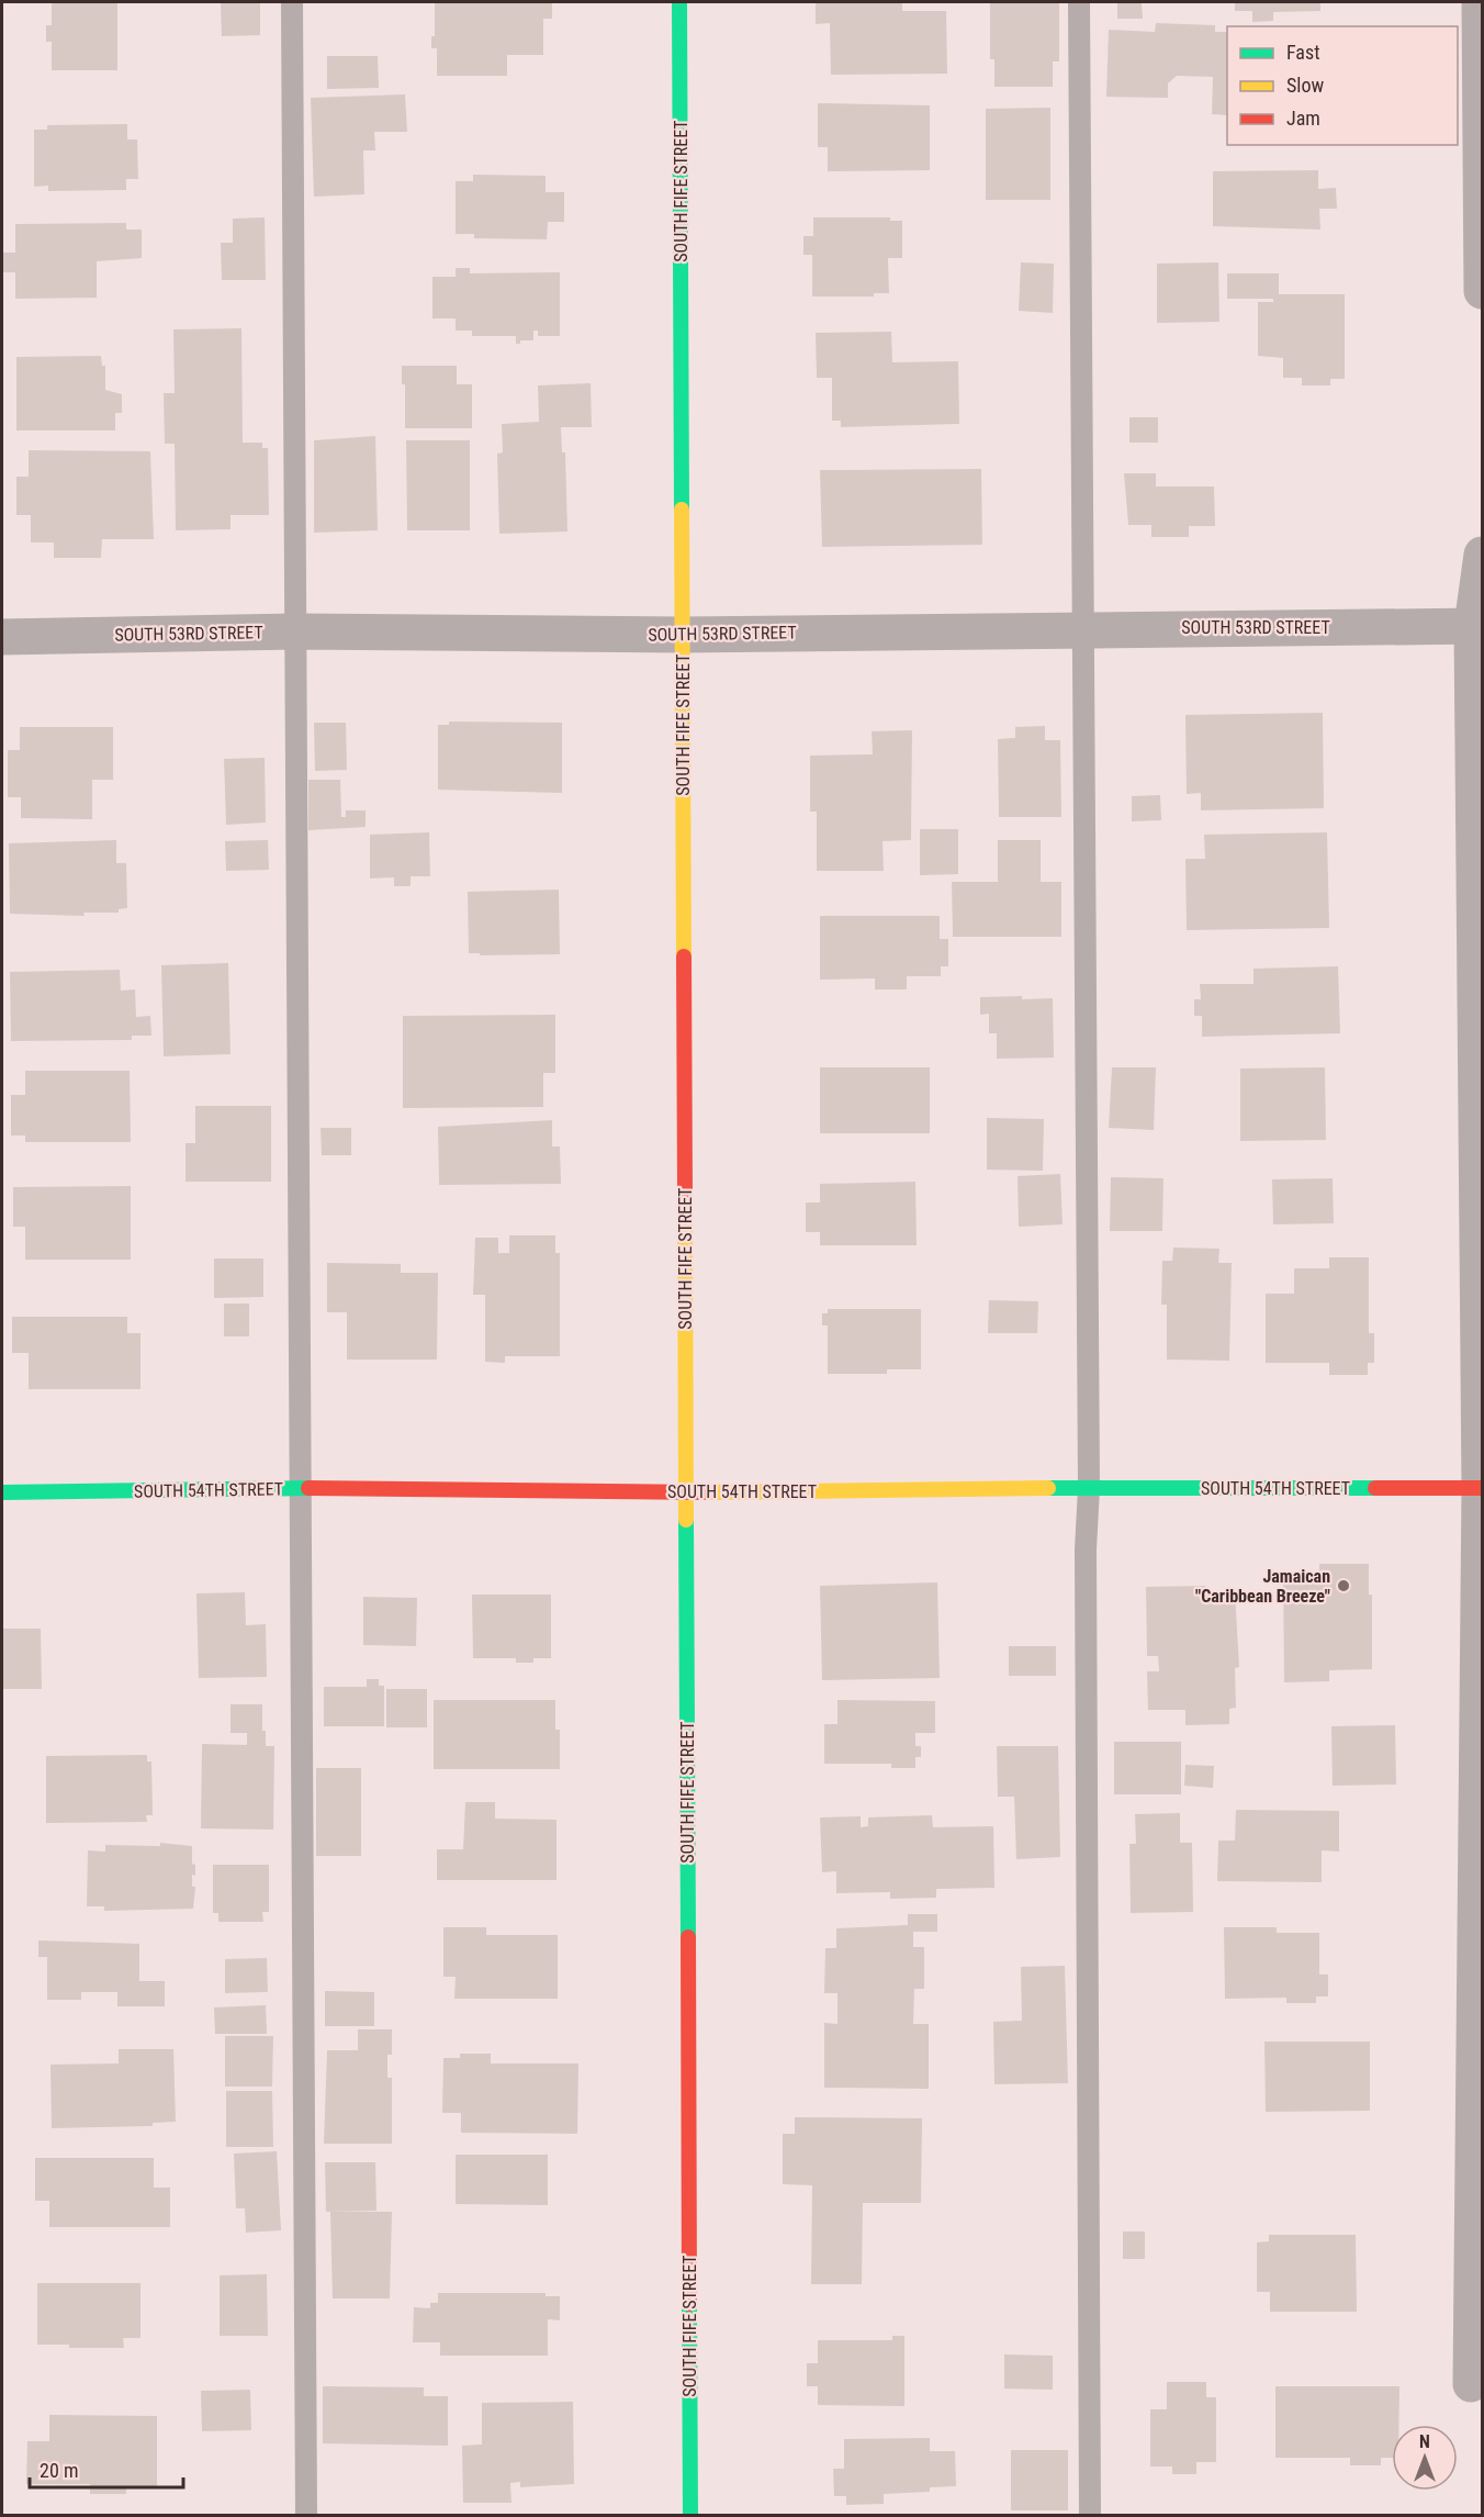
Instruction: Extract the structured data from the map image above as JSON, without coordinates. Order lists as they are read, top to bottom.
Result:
{
  "streets": {
    "street": ["SOUTH FIFE STREET", "SOUTH 53RD STREET", "SOUTH 54TH STREET"]
  },
  "crossings": [
    ["SOUTH FIFE STREET", "SOUTH 53RD STREET"],
    ["SOUTH FIFE STREET", "SOUTH 54TH STREET"]
  ],
  "places": ["Jamaican \"Caribbean Breeze\""],
  "legend": ["Fast", "Slow", "Jam"],
  "scale_bar": "20 m",
  "north": "top"
}
